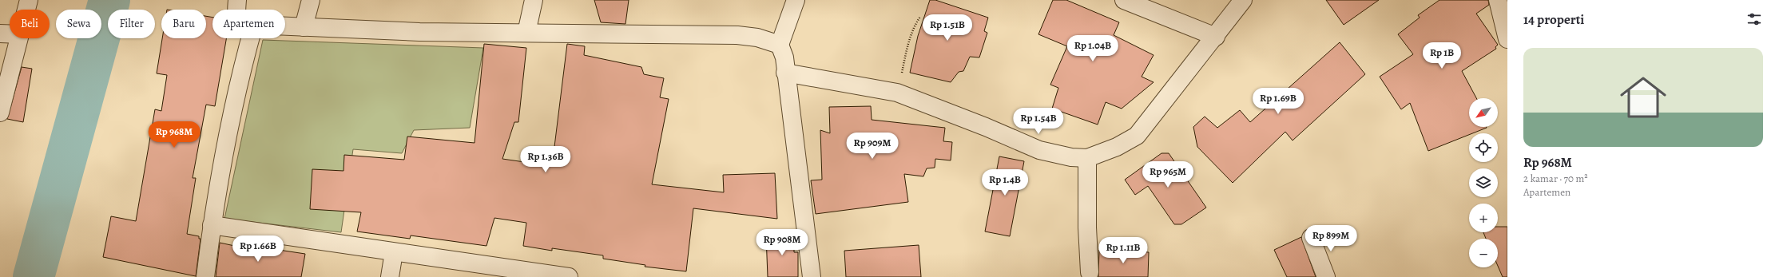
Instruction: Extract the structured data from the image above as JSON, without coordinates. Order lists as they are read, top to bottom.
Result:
{
  "north": "bottom left",
  "page": {
    "heading": "14 properti",
    "chip": [
      "Beli",
      "Sewa",
      "Filter",
      "Baru",
      "Apartemen"
    ],
    "price": [
      "Rp 1.51B",
      "Rp 1.04B",
      "Rp 1B",
      "Rp 1.69B",
      "Rp 1.54B",
      "Rp 968M",
      "Rp 909M",
      "Rp 1.36B",
      "Rp 965M",
      "Rp 1.4B",
      "Rp 899M",
      "Rp 908M",
      "Rp 1.66B",
      "Rp 1.11B"
    ],
    "list": [
      {
        "name": "Rp 968M",
        "note": "2 kamar · 70 m² · Apartemen"
      }
    ],
    "map_buttons": ["+", "−"]
  }
}
